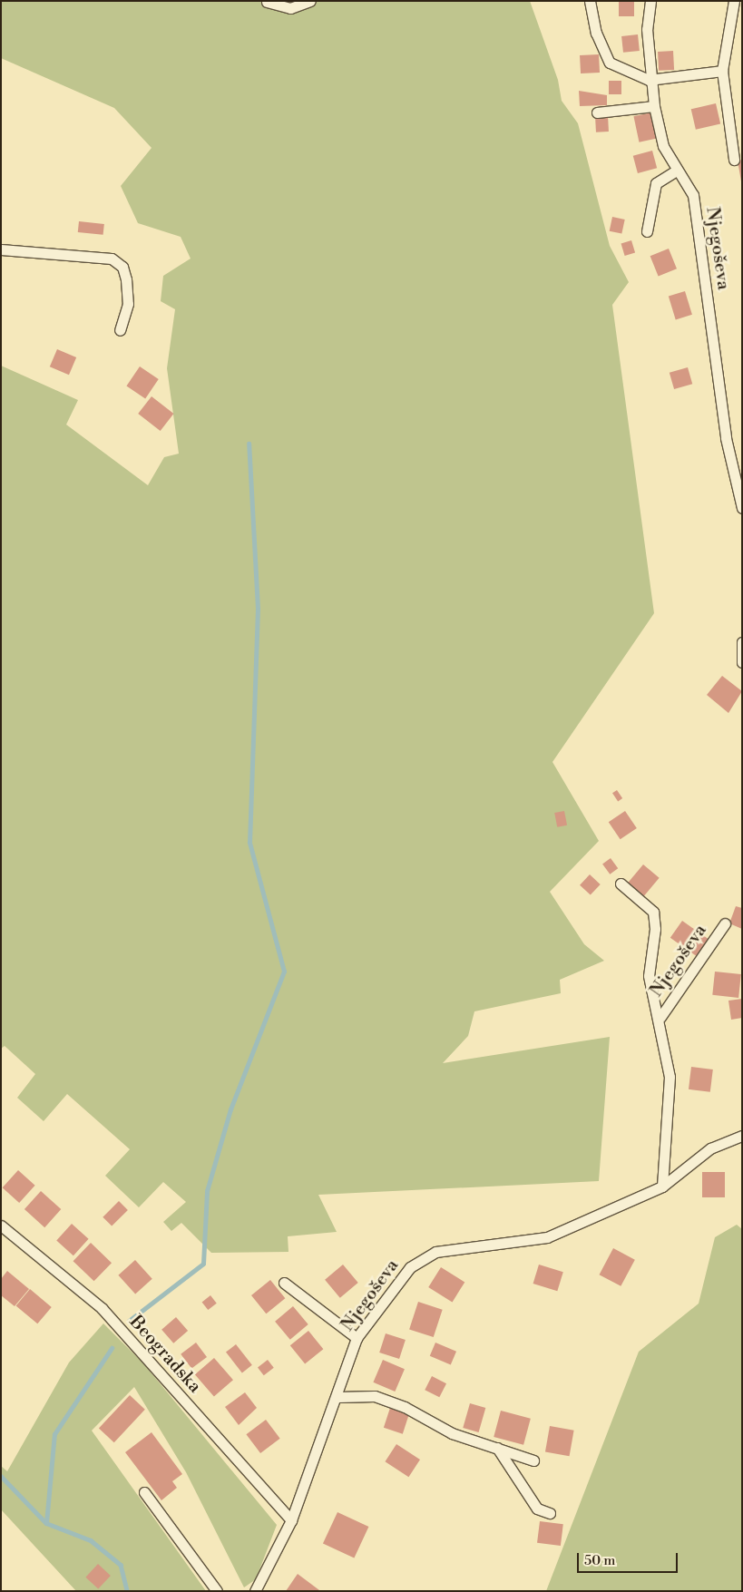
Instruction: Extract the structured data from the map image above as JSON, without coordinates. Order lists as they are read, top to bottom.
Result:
{
  "streets": {
    "street": ["Njegoševa", "Beogradska"]
  },
  "crossings": [
    ["Njegoševa", "Beogradska"]
  ],
  "scale_bar": "50 m"
}
